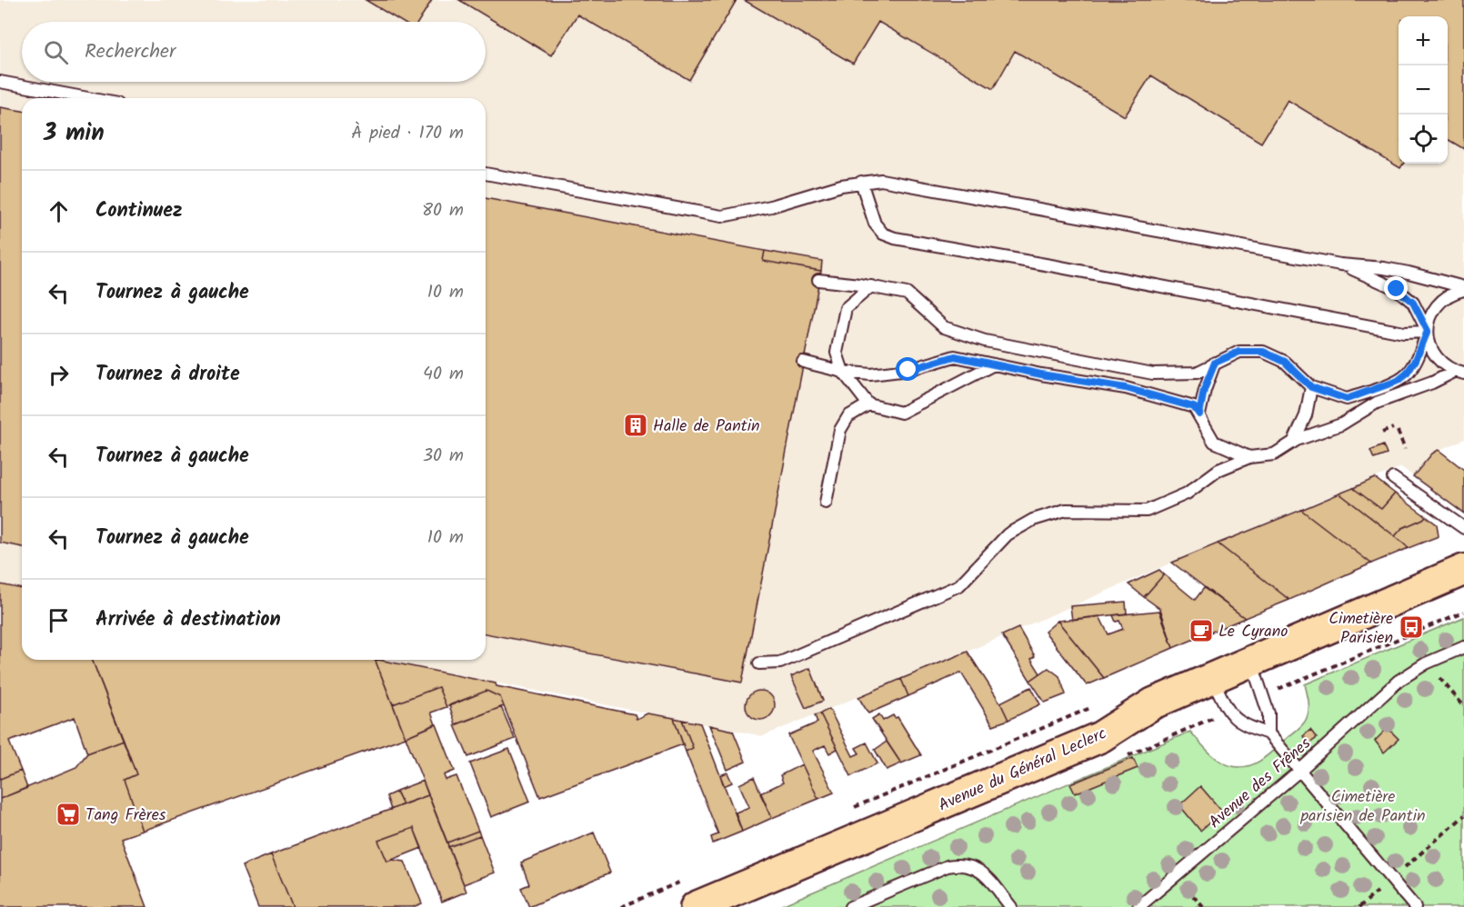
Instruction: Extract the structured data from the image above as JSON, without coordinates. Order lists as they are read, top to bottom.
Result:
{
  "streets": {
    "main road": ["Avenue du Général Leclerc"],
    "lane": ["Avenue des Frênes"]
  },
  "parks": ["Cimetière parisien de Pantin"],
  "places": {
    "building": ["Halle de Pantin"],
    "bus stop": ["Cimetière Parisien"],
    "cafe": ["Le Cyrano"],
    "supermarket": ["Tang Frères"]
  },
  "page": {
    "map_buttons": ["+", "−"],
    "search": "Rechercher",
    "heading": ["3 min", "À pied · 170 m"],
    "list": [
      ["Continuez", "80 m"],
      ["Tournez à gauche", "10 m"],
      ["Tournez à droite", "40 m"],
      ["Tournez à gauche", "30 m"],
      ["Tournez à gauche", "10 m"],
      "Arrivée à destination"
    ]
  }
}
